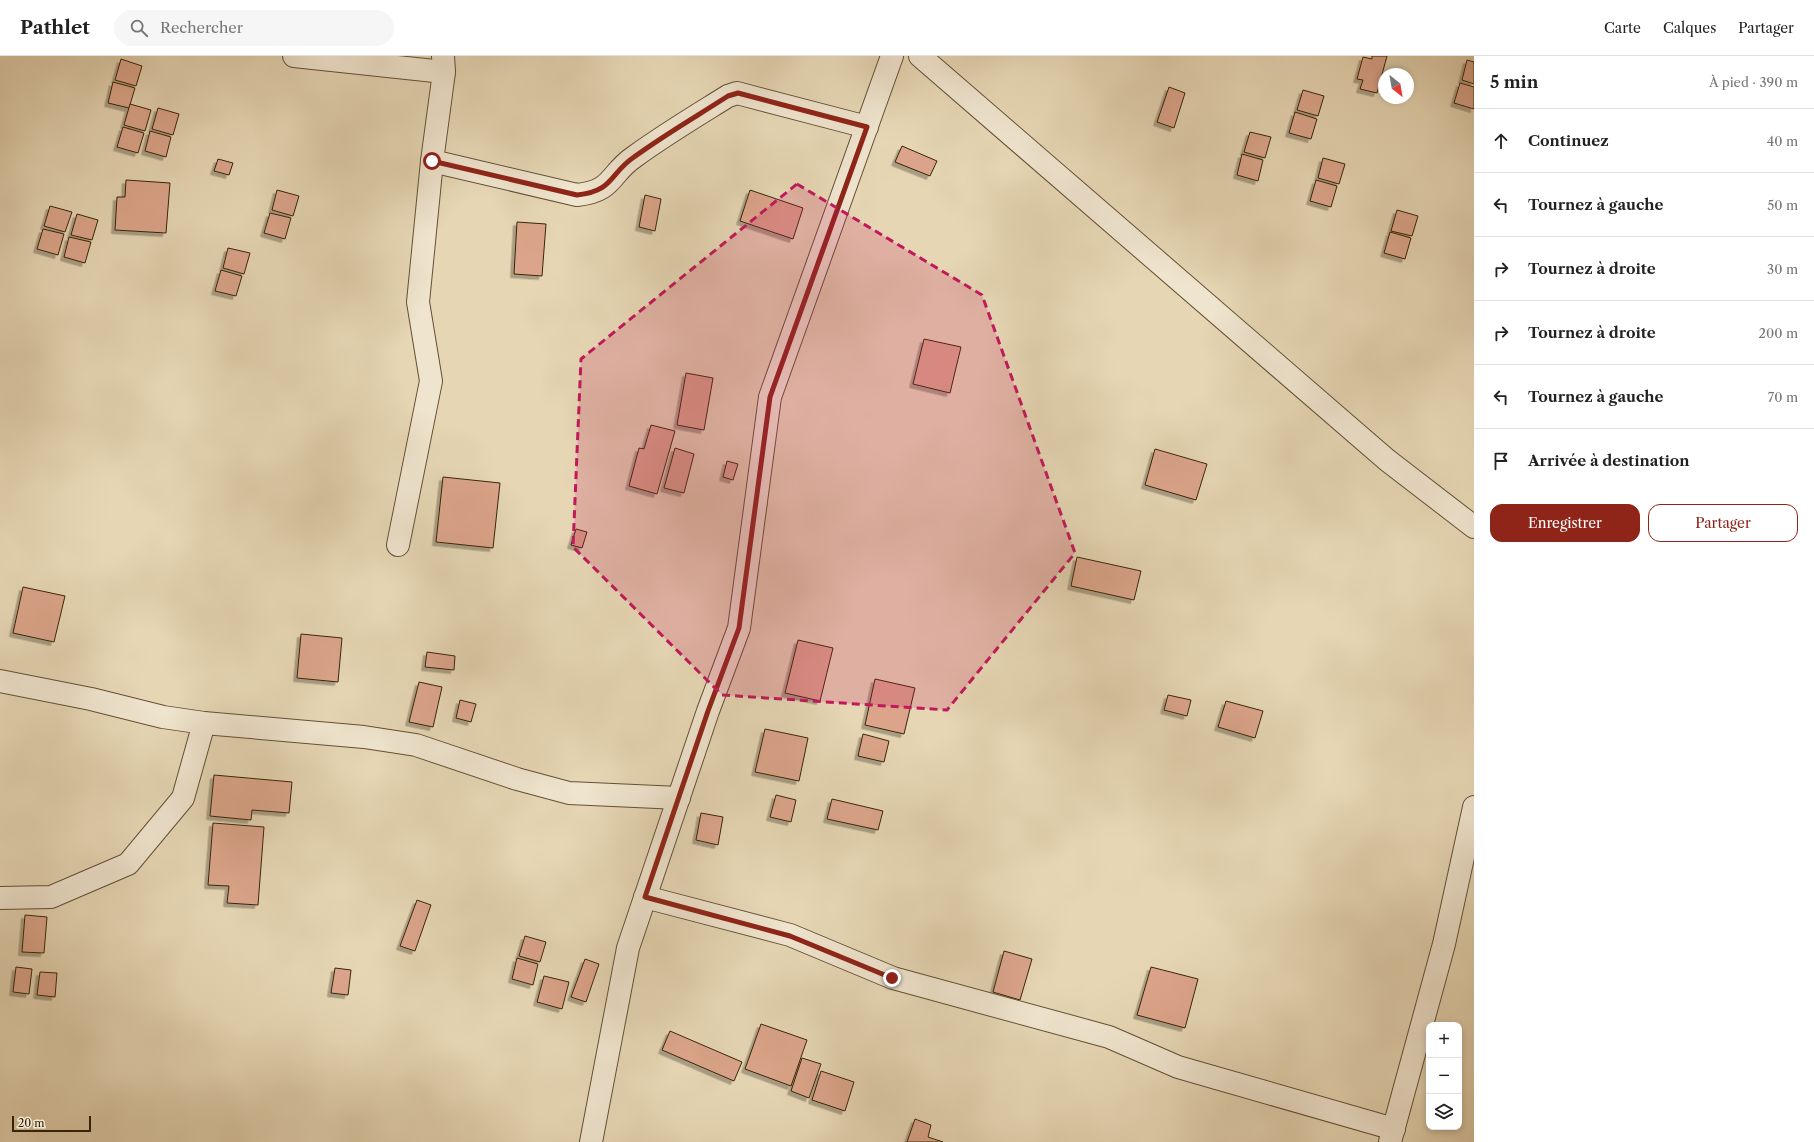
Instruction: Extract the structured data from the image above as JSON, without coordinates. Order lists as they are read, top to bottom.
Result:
{
  "scale_bar": "20 m",
  "north": "bottom right",
  "page": {
    "header": "Pathlet",
    "search": "Rechercher",
    "nav": ["Carte", "Calques", "Partager"],
    "heading": ["5 min", "À pied · 390 m"],
    "list": [
      ["Continuez", "40 m"],
      ["Tournez à gauche", "50 m"],
      ["Tournez à droite", "30 m"],
      ["Tournez à droite", "200 m"],
      ["Tournez à gauche", "70 m"],
      "Arrivée à destination"
    ],
    "buttons": ["Enregistrer", "Partager"],
    "map_buttons": ["+", "−"],
    "scale": "20 m"
  }
}
